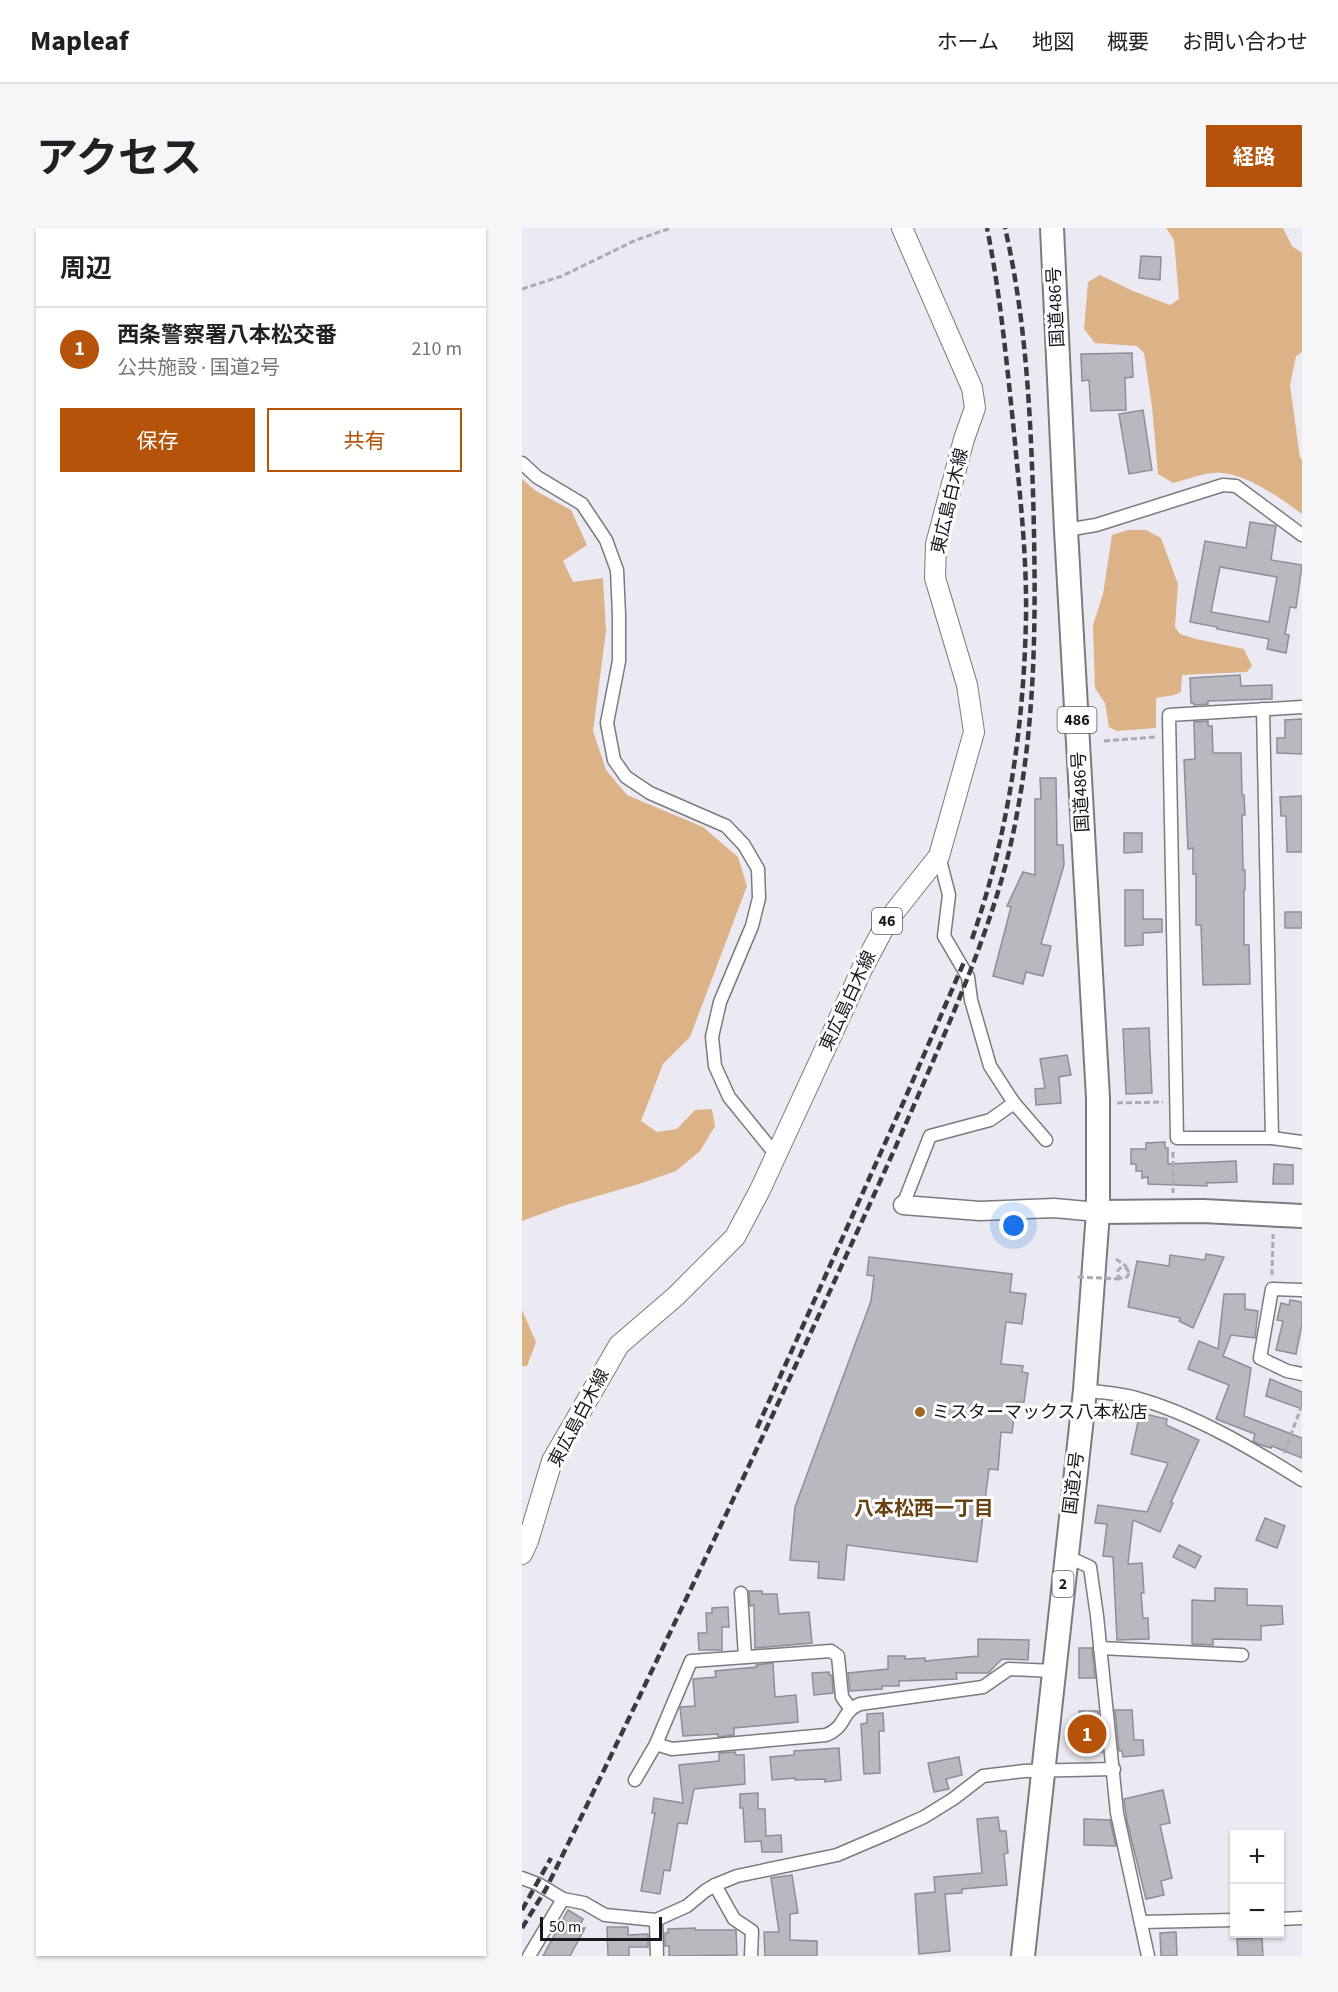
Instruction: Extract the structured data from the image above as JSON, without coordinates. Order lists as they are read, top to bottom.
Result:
{
  "streets": {
    "highway": [
      "国道486号",
      "486",
      "国道2号",
      "2"
    ],
    "main road": ["東広島白木線", "46"]
  },
  "crossings": [
    ["国道486号", "国道2号"]
  ],
  "districts": ["八本松西一丁目"],
  "places": ["ミスターマックス八本松店"],
  "scale_bar": "50 m",
  "page": {
    "header": "Mapleaf",
    "nav": [
      "ホーム",
      "地図",
      "概要",
      "お問い合わせ"
    ],
    "title": "アクセス",
    "buttons": [
      "経路",
      ["保存", "共有"]
    ],
    "heading": "周辺",
    "list": [
      {
        "mark": "1",
        "name": "西条警察署八本松交番",
        "note": "公共施設 · 国道2号",
        "value": "210 m"
      }
    ],
    "pins": "1",
    "map_buttons": ["+", "−"],
    "scale": "50 m"
  }
}
